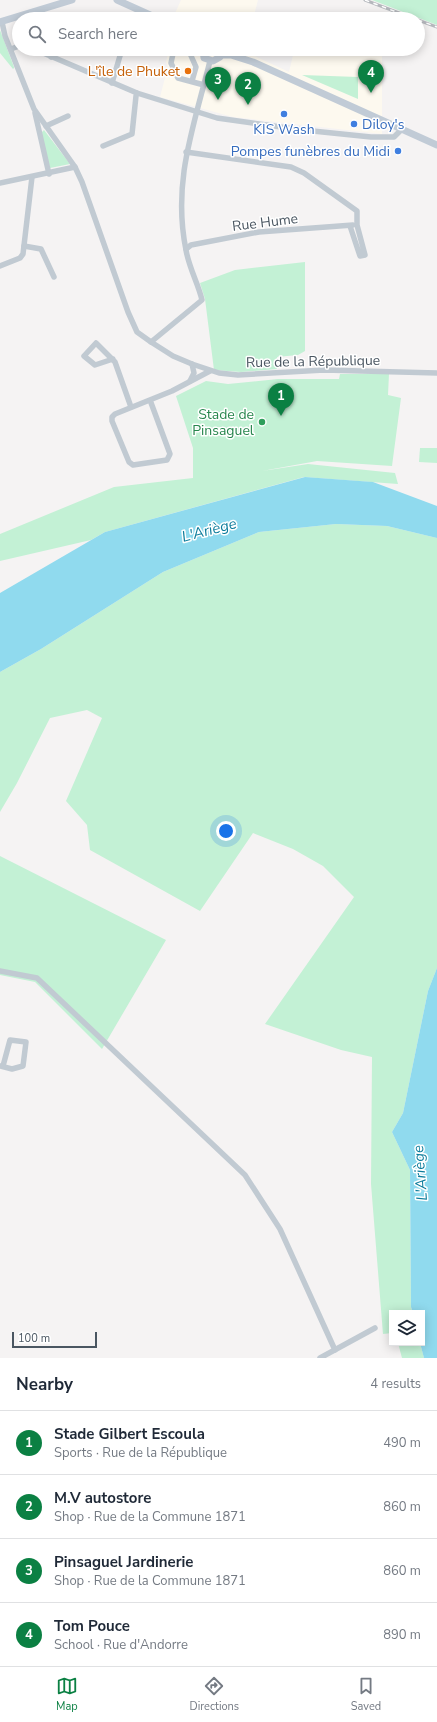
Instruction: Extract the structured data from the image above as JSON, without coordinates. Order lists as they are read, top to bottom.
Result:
{
  "streets": {
    "street": ["Rue Hume", "Rue de la République"]
  },
  "water": ["L'Ariège"],
  "places": [
    "L'île de Phuket",
    "KIS Wash",
    "Diloy's",
    "Pompes funèbres du Midi",
    "Stade de Pinsaguel"
  ],
  "scale_bar": "100 m",
  "page": {
    "search": "Search here",
    "pins": [
      "4",
      "3",
      "2",
      "1"
    ],
    "scale": "100 m",
    "heading": ["Nearby", "4 results"],
    "list": [
      {
        "mark": "1",
        "name": "Stade Gilbert Escoula",
        "note": "Sports · Rue de la République",
        "value": "490 m"
      },
      {
        "mark": "2",
        "name": "M.V autostore",
        "note": "Shop · Rue de la Commune 1871",
        "value": "860 m"
      },
      {
        "mark": "3",
        "name": "Pinsaguel Jardinerie",
        "note": "Shop · Rue de la Commune 1871",
        "value": "860 m"
      },
      {
        "mark": "4",
        "name": "Tom Pouce",
        "note": "School · Rue d'Andorre",
        "value": "890 m"
      }
    ],
    "nav": ["Map", "Directions", "Saved"]
  }
}
